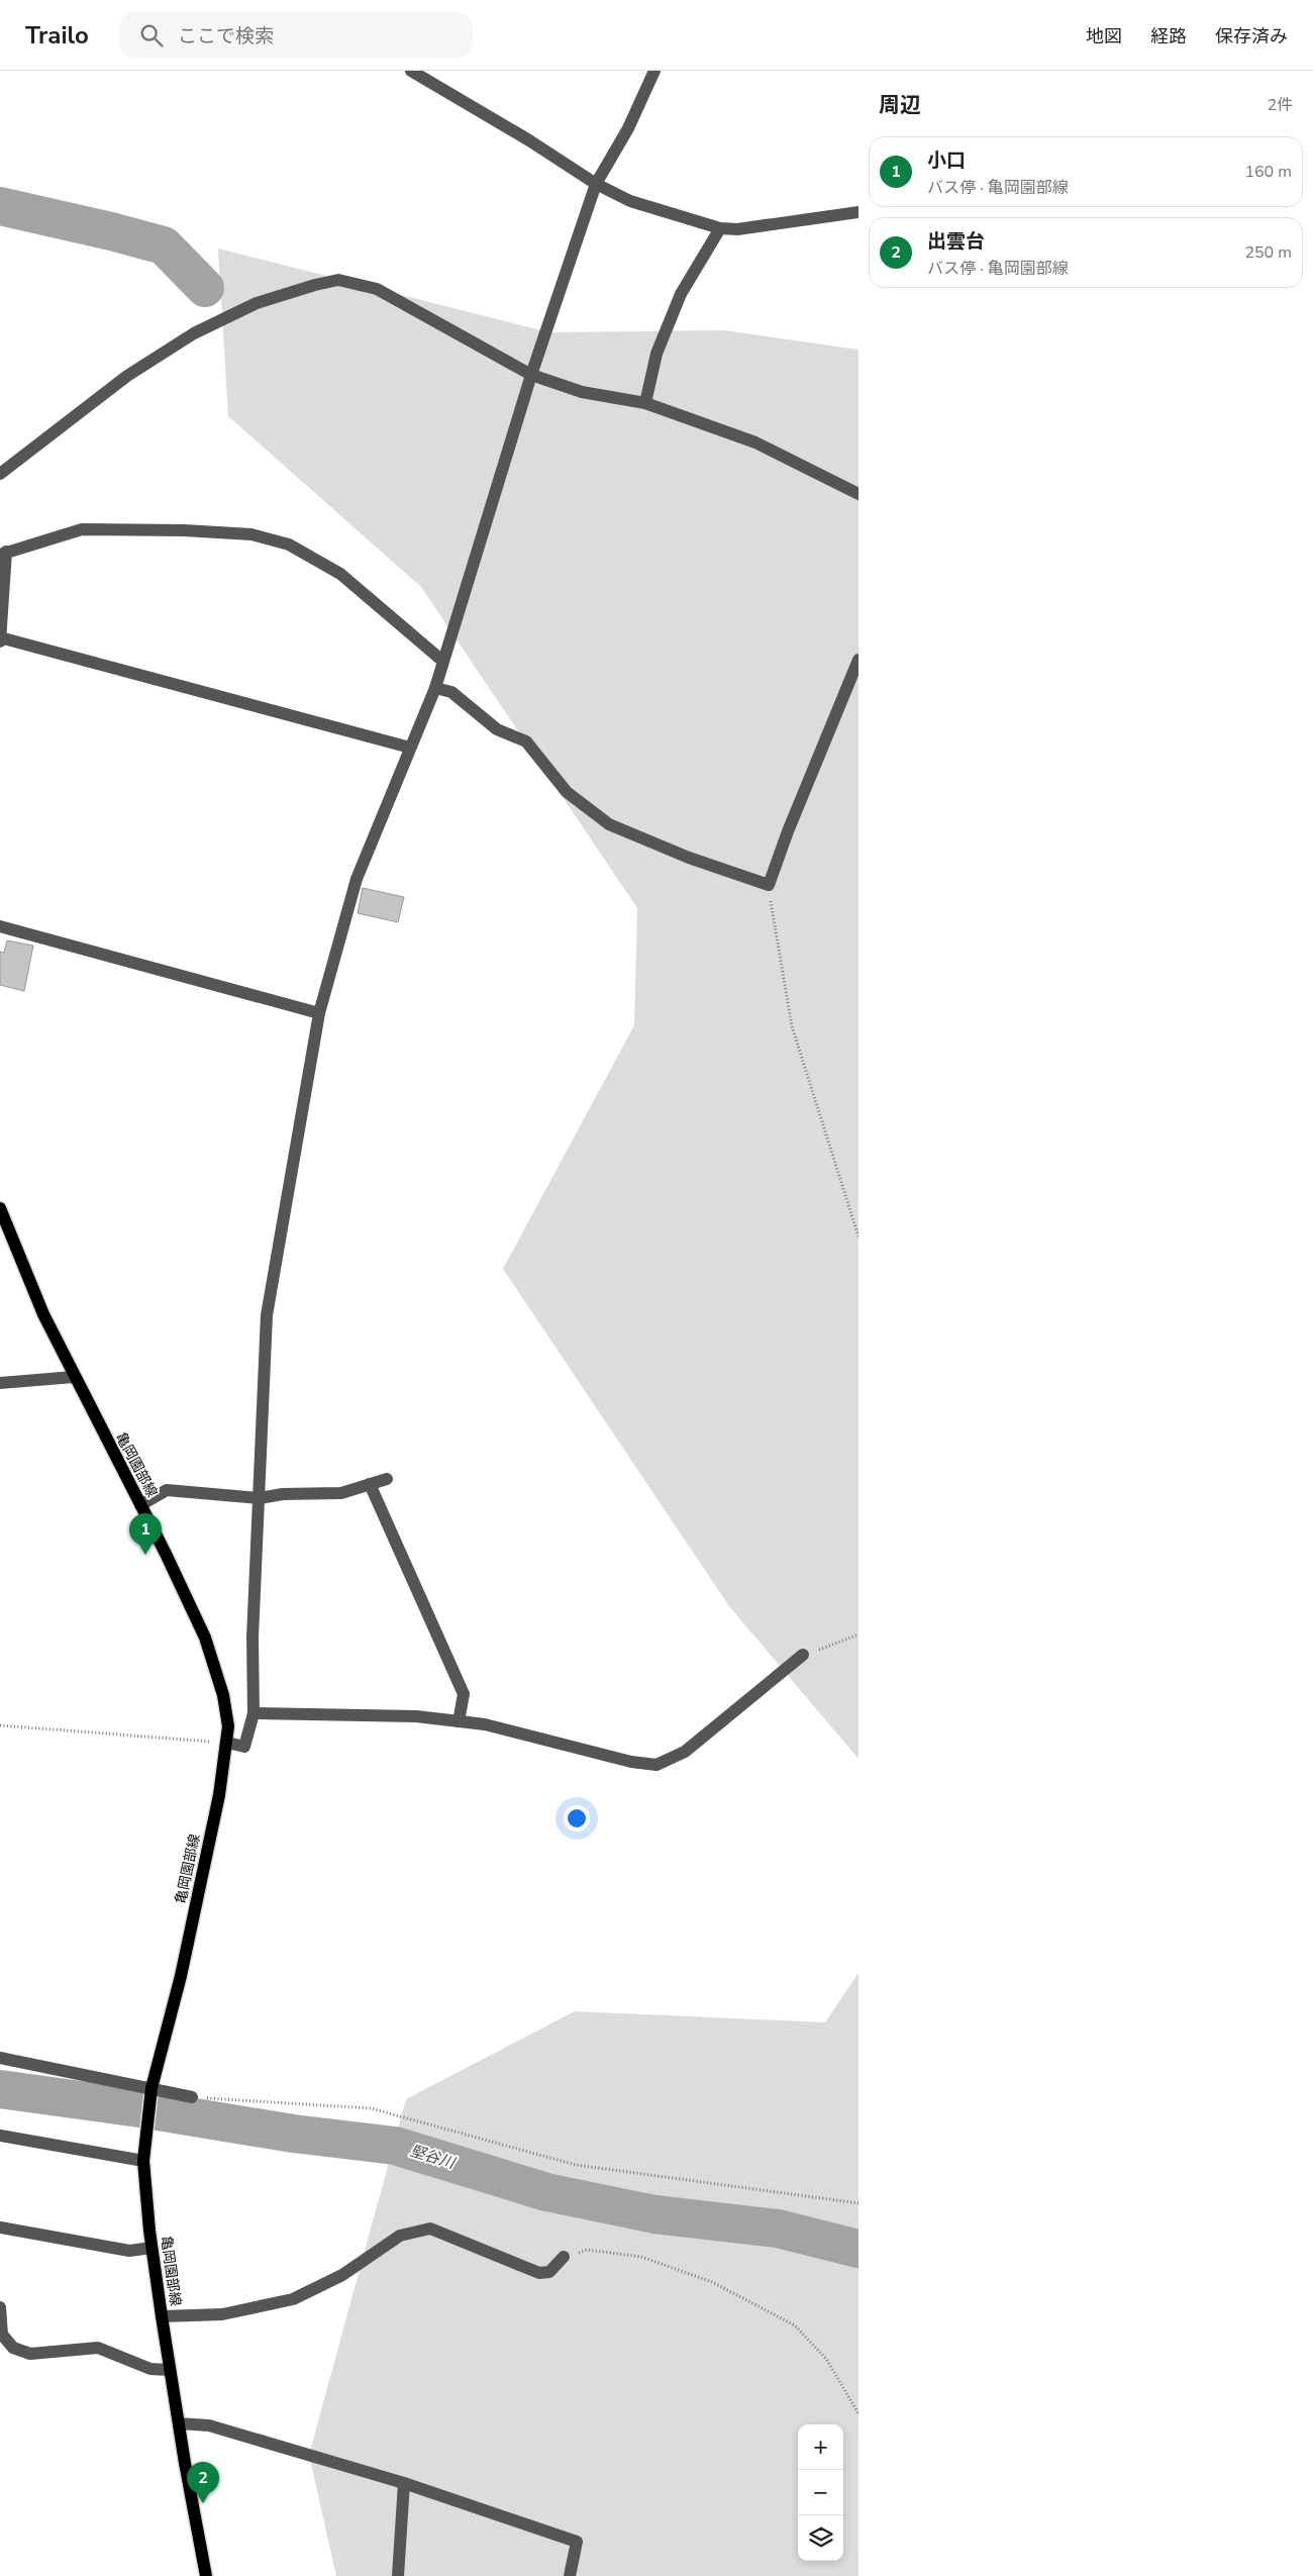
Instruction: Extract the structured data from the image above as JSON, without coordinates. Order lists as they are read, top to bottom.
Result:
{
  "streets": {
    "main road": ["亀岡園部線"]
  },
  "water": ["堅谷川"],
  "page": {
    "header": "Trailo",
    "search": "ここで検索",
    "nav": ["地図", "経路", "保存済み"],
    "heading": ["周辺", "2件"],
    "list": [
      {
        "mark": "1",
        "name": "小口",
        "note": "バス停 · 亀岡園部線",
        "value": "160 m"
      },
      {
        "mark": "2",
        "name": "出雲台",
        "note": "バス停 · 亀岡園部線",
        "value": "250 m"
      }
    ],
    "pins": ["1", "2"],
    "map_buttons": ["+", "−"]
  }
}
